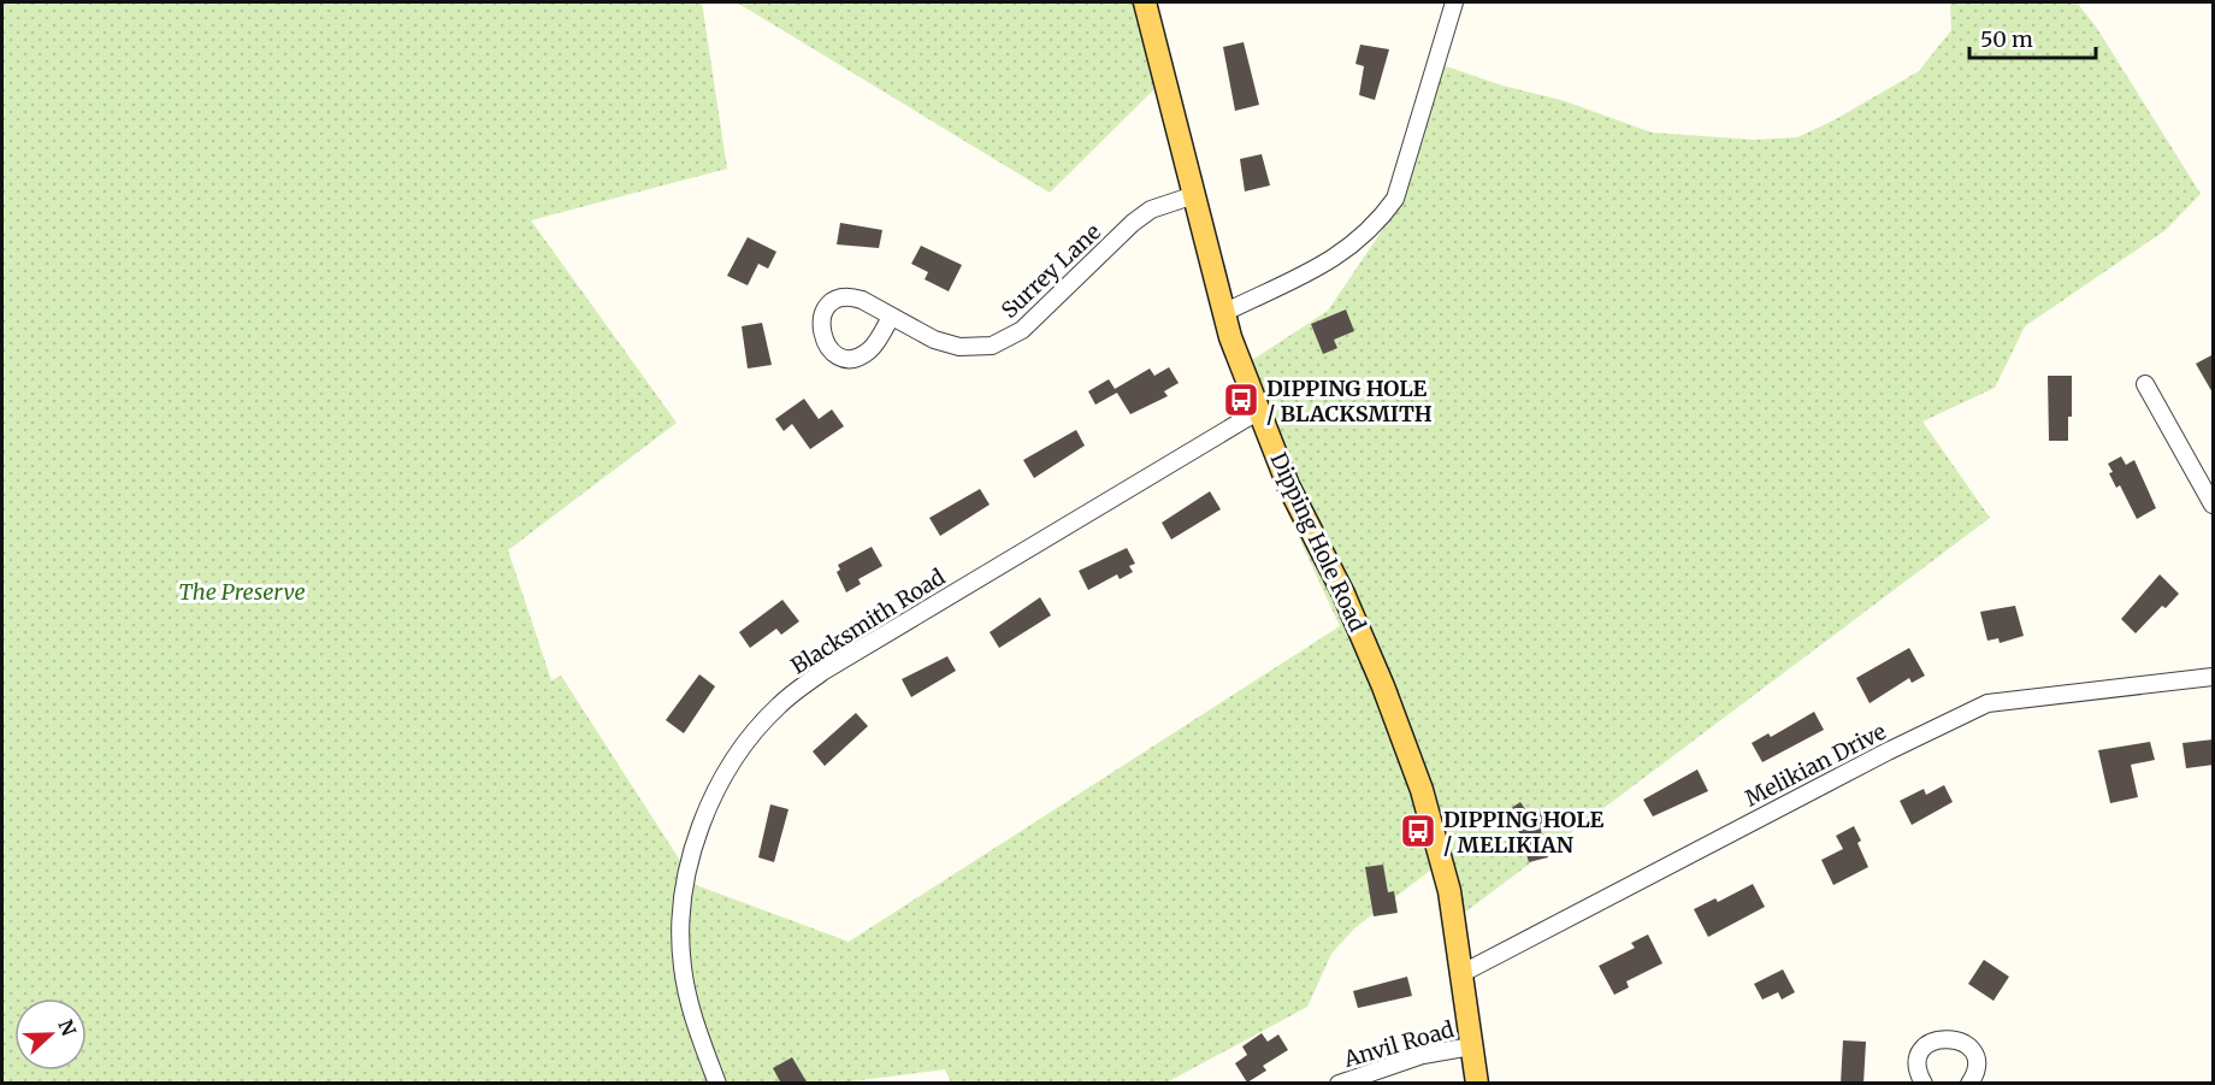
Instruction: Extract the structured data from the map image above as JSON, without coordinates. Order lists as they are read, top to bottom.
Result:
{
  "streets": {
    "main road": ["Dipping Hole Road"],
    "street": [
      "Surrey Lane",
      "Blacksmith Road",
      "Melikian Drive",
      "Anvil Road"
    ]
  },
  "crossings": [
    ["Surrey Lane", "Dipping Hole Road"],
    ["Dipping Hole Road", "Blacksmith Road"],
    ["Dipping Hole Road", "Melikian Drive"],
    ["Dipping Hole Road", "Anvil Road"]
  ],
  "parks": ["The Preserve"],
  "places": {
    "bus stop": ["DIPPING HOLE / BLACKSMITH", "DIPPING HOLE / MELIKIAN"]
  },
  "scale_bar": "50 m",
  "north": "right"
}
